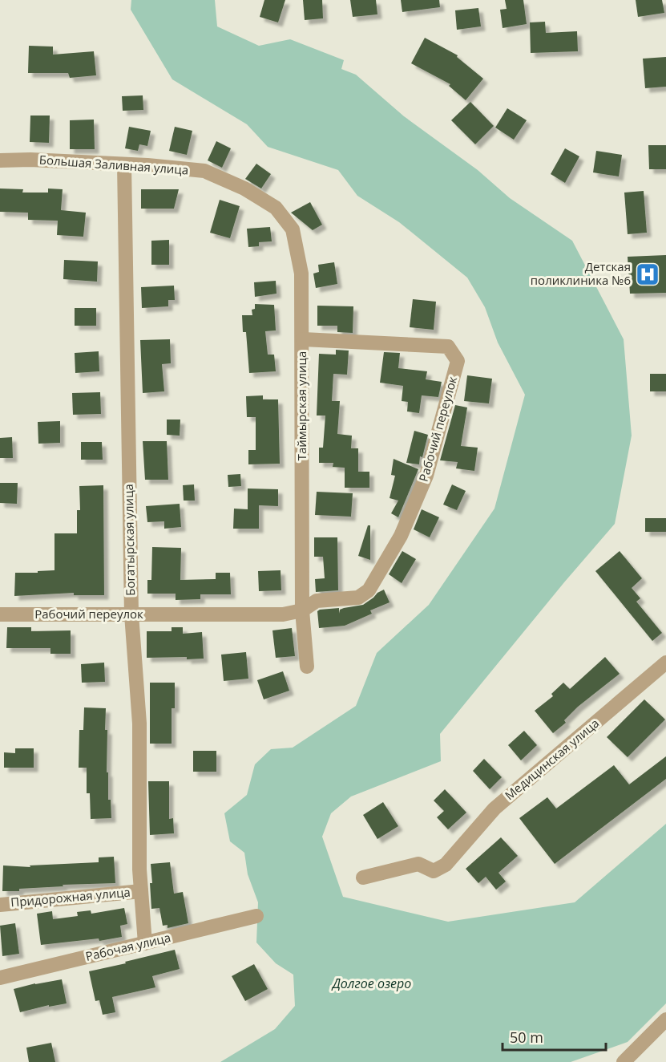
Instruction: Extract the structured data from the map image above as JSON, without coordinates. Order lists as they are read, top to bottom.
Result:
{
  "streets": {
    "street": [
      "Большая Заливная улица",
      "Таймырская улица",
      "Рабочий переулок",
      "Богатырская улица",
      "Медицинская улица",
      "Придорожная улица",
      "Рабочая улица"
    ]
  },
  "crossings": [
    ["Большая Заливная улица", "Таймырская улица"],
    ["Большая Заливная улица", "Богатырская улица"],
    ["Таймырская улица", "Рабочий переулок"],
    ["Рабочий переулок", "Богатырская улица"],
    ["Богатырская улица", "Придорожная улица"],
    ["Богатырская улица", "Рабочая улица"]
  ],
  "water": ["Долгое озеро"],
  "places": {
    "hospital": ["Детская поликлиника №6"]
  },
  "scale_bar": "50 m"
}
